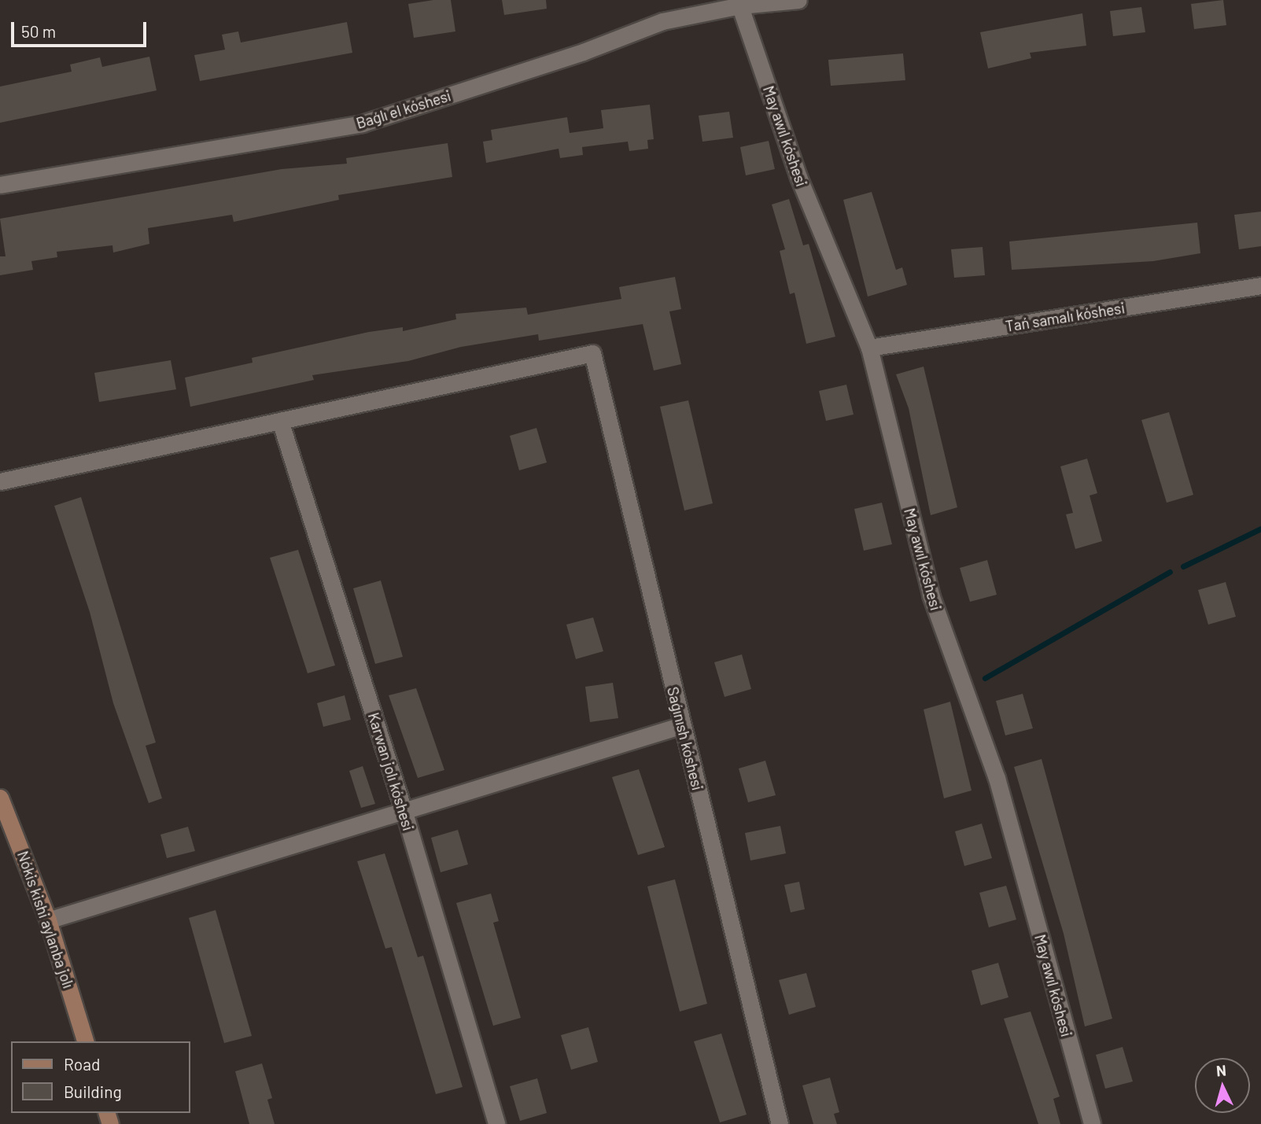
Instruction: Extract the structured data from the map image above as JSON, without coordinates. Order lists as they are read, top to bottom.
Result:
{
  "streets": {
    "main road": ["Nókis kishi aylanba jolı"],
    "street": [
      "Baǵlı el kóshesi",
      "May awıl kóshesi",
      "Tań samalı kóshesi",
      "Saǵınısh kóshesi",
      "Karwan jolı kóshesi"
    ]
  },
  "crossings": [
    ["Baǵlı el kóshesi", "May awıl kóshesi"],
    ["May awıl kóshesi", "Tań samalı kóshesi"],
    ["Saǵınısh kóshesi", "Karwan jolı kóshesi"]
  ],
  "legend": ["Road", "Building"],
  "scale_bar": "50 m",
  "north": "top"
}
